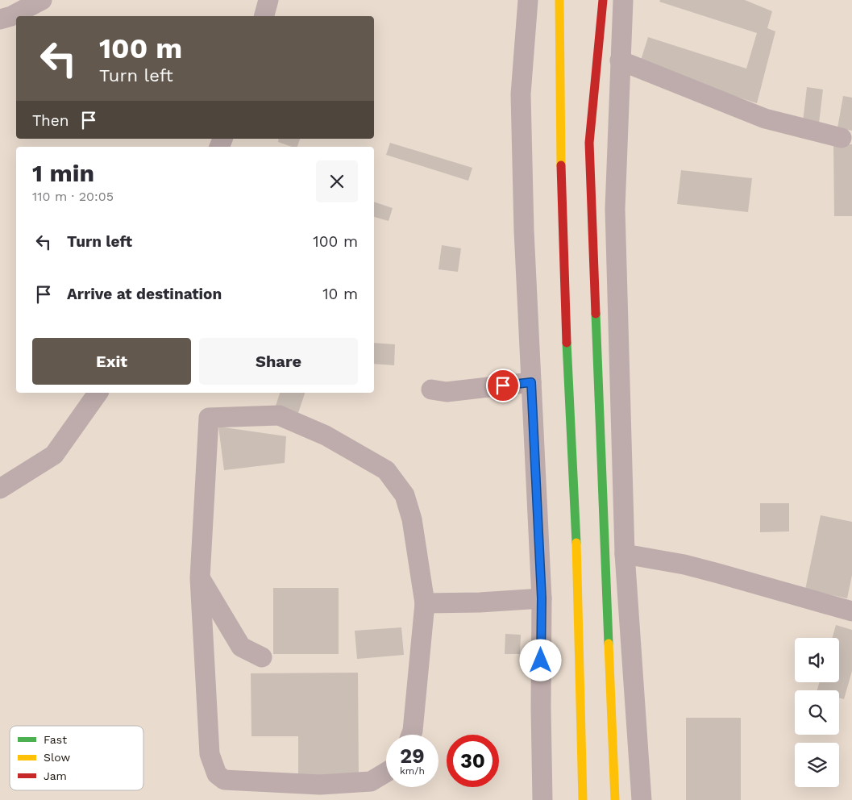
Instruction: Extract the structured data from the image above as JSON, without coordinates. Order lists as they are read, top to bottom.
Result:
{
  "legend": ["Fast", "Slow", "Jam"],
  "page": {
    "turn": ["100 m", "Turn left"],
    "then": "Then",
    "heading": ["1 min", "110 m · 20:05"],
    "list": [
      {
        "name": "Turn left",
        "value": "100 m"
      },
      {
        "name": "Arrive at destination",
        "value": "10 m"
      }
    ],
    "buttons": ["Exit", "Share"],
    "speed": "29 km/h",
    "limit": "30"
  }
}
